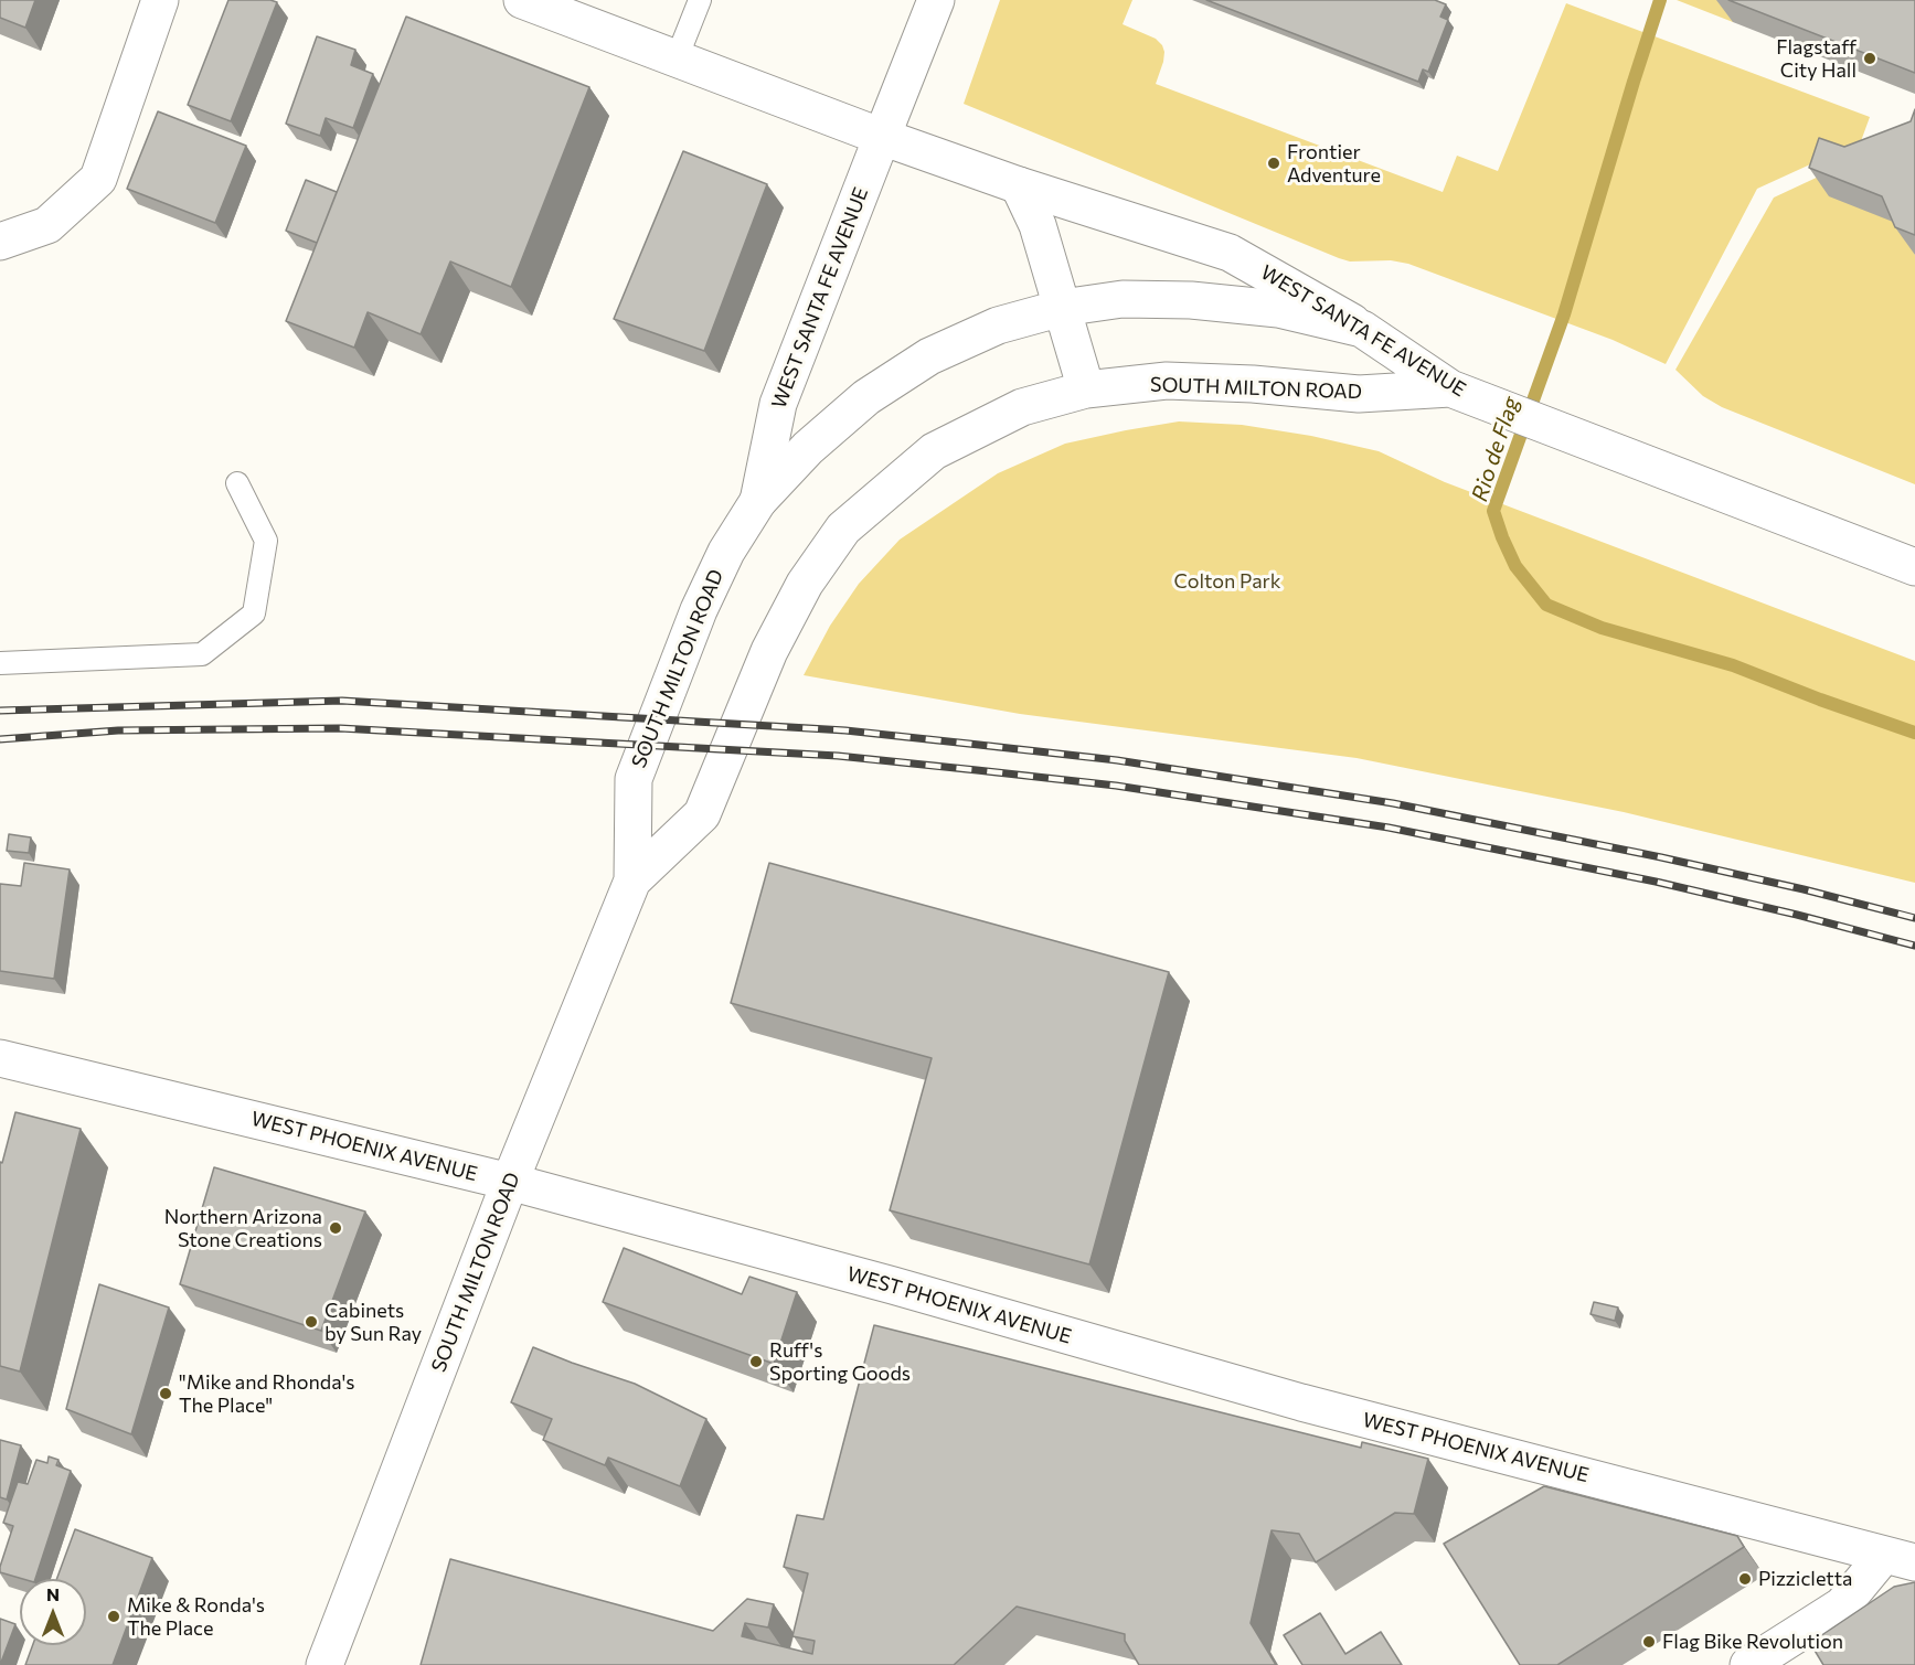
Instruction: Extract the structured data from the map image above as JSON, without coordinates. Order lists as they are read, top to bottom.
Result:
{
  "streets": {
    "street": ["WEST SANTA FE AVENUE", "SOUTH MILTON ROAD", "WEST PHOENIX AVENUE"]
  },
  "crossings": [
    ["WEST SANTA FE AVENUE", "SOUTH MILTON ROAD"],
    ["SOUTH MILTON ROAD", "WEST PHOENIX AVENUE"]
  ],
  "water": ["Rio de Flag"],
  "parks": ["Colton Park"],
  "places": [
    "Flagstaff City Hall",
    "Frontier Adventure",
    "Northern Arizona Stone Creations",
    "Cabinets by Sun Ray",
    "Ruff's Sporting Goods",
    "\"Mike and Rhonda's The Place\"",
    "Pizzicletta",
    "Mike & Ronda's The Place",
    "Flag Bike Revolution"
  ],
  "north": "top"
}
